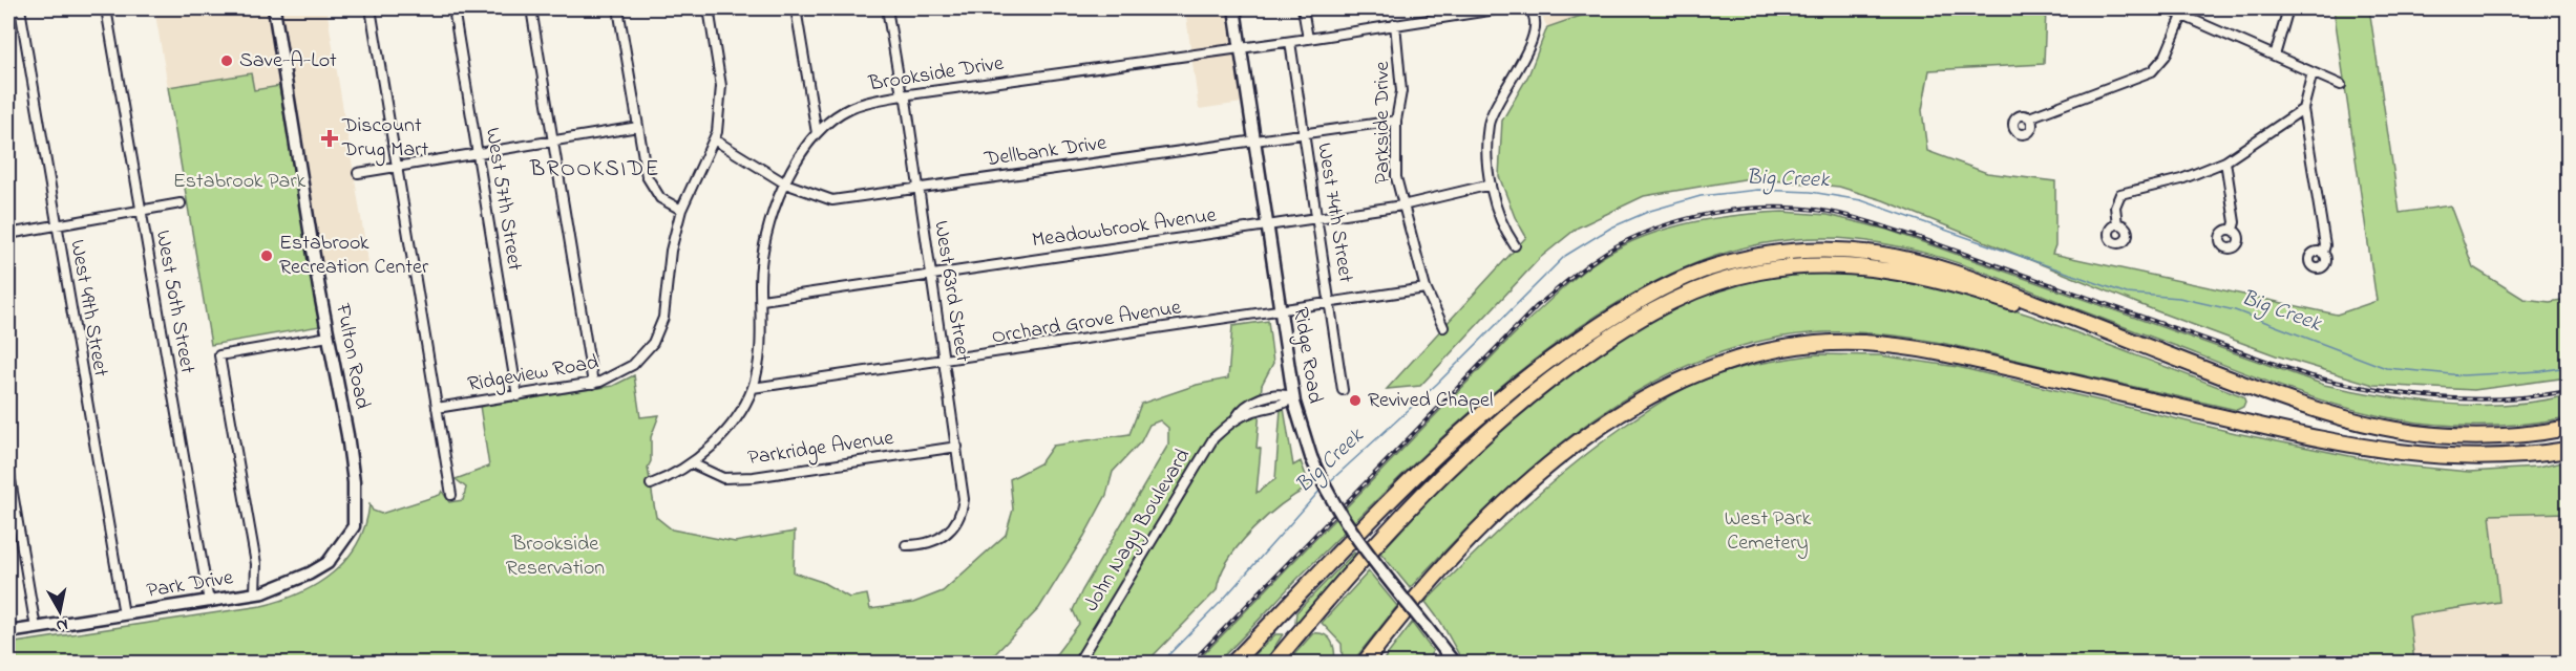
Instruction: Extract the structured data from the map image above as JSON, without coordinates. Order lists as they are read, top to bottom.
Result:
{
  "streets": {
    "main road": ["Ridge Road", "Fulton Road", "Park Drive"],
    "street": [
      "Brookside Drive",
      "Parkside Drive",
      "Dellbank Drive",
      "West 57th Street",
      "West 74th Street",
      "Meadowbrook Avenue",
      "West 63rd Street",
      "West 50th Street",
      "West 49th Street",
      "Orchard Grove Avenue",
      "Ridgeview Road",
      "Parkridge Avenue",
      "John Nagy Boulevard"
    ]
  },
  "crossings": [
    ["Brookside Drive", "Parkside Drive"],
    ["Brookside Drive", "Dellbank Drive"],
    ["Brookside Drive", "West 74th Street"],
    ["Brookside Drive", "Meadowbrook Avenue"],
    ["Brookside Drive", "West 63rd Street"],
    ["Brookside Drive", "Orchard Grove Avenue"],
    ["Brookside Drive", "Ridge Road"],
    ["Brookside Drive", "Parkridge Avenue"],
    ["Parkside Drive", "Dellbank Drive"],
    ["Parkside Drive", "Meadowbrook Avenue"],
    ["Parkside Drive", "Orchard Grove Avenue"],
    ["Dellbank Drive", "West 74th Street"],
    ["Dellbank Drive", "West 63rd Street"],
    ["Dellbank Drive", "Ridge Road"],
    ["Dellbank Drive", "Ridgeview Road"],
    ["West 57th Street", "Ridgeview Road"],
    ["West 74th Street", "Meadowbrook Avenue"],
    ["West 74th Street", "Orchard Grove Avenue"],
    ["Meadowbrook Avenue", "West 63rd Street"],
    ["Meadowbrook Avenue", "Ridge Road"],
    ["West 63rd Street", "Orchard Grove Avenue"],
    ["West 63rd Street", "Parkridge Avenue"],
    ["West 50th Street", "Park Drive"],
    ["West 49th Street", "Park Drive"],
    ["Orchard Grove Avenue", "Ridge Road"],
    ["Ridge Road", "John Nagy Boulevard"],
    ["Fulton Road", "Park Drive"]
  ],
  "districts": ["BROOKSIDE"],
  "water": ["Big Creek"],
  "parks": ["Estabrook Park", "West Park Cemetery", "Brookside Reservation"],
  "places": {
    "other": ["Save-A-Lot", "Estabrook Recreation Center", "Revived Chapel"],
    "health": ["Discount Drug Mart"]
  },
  "north": "bottom"
}
